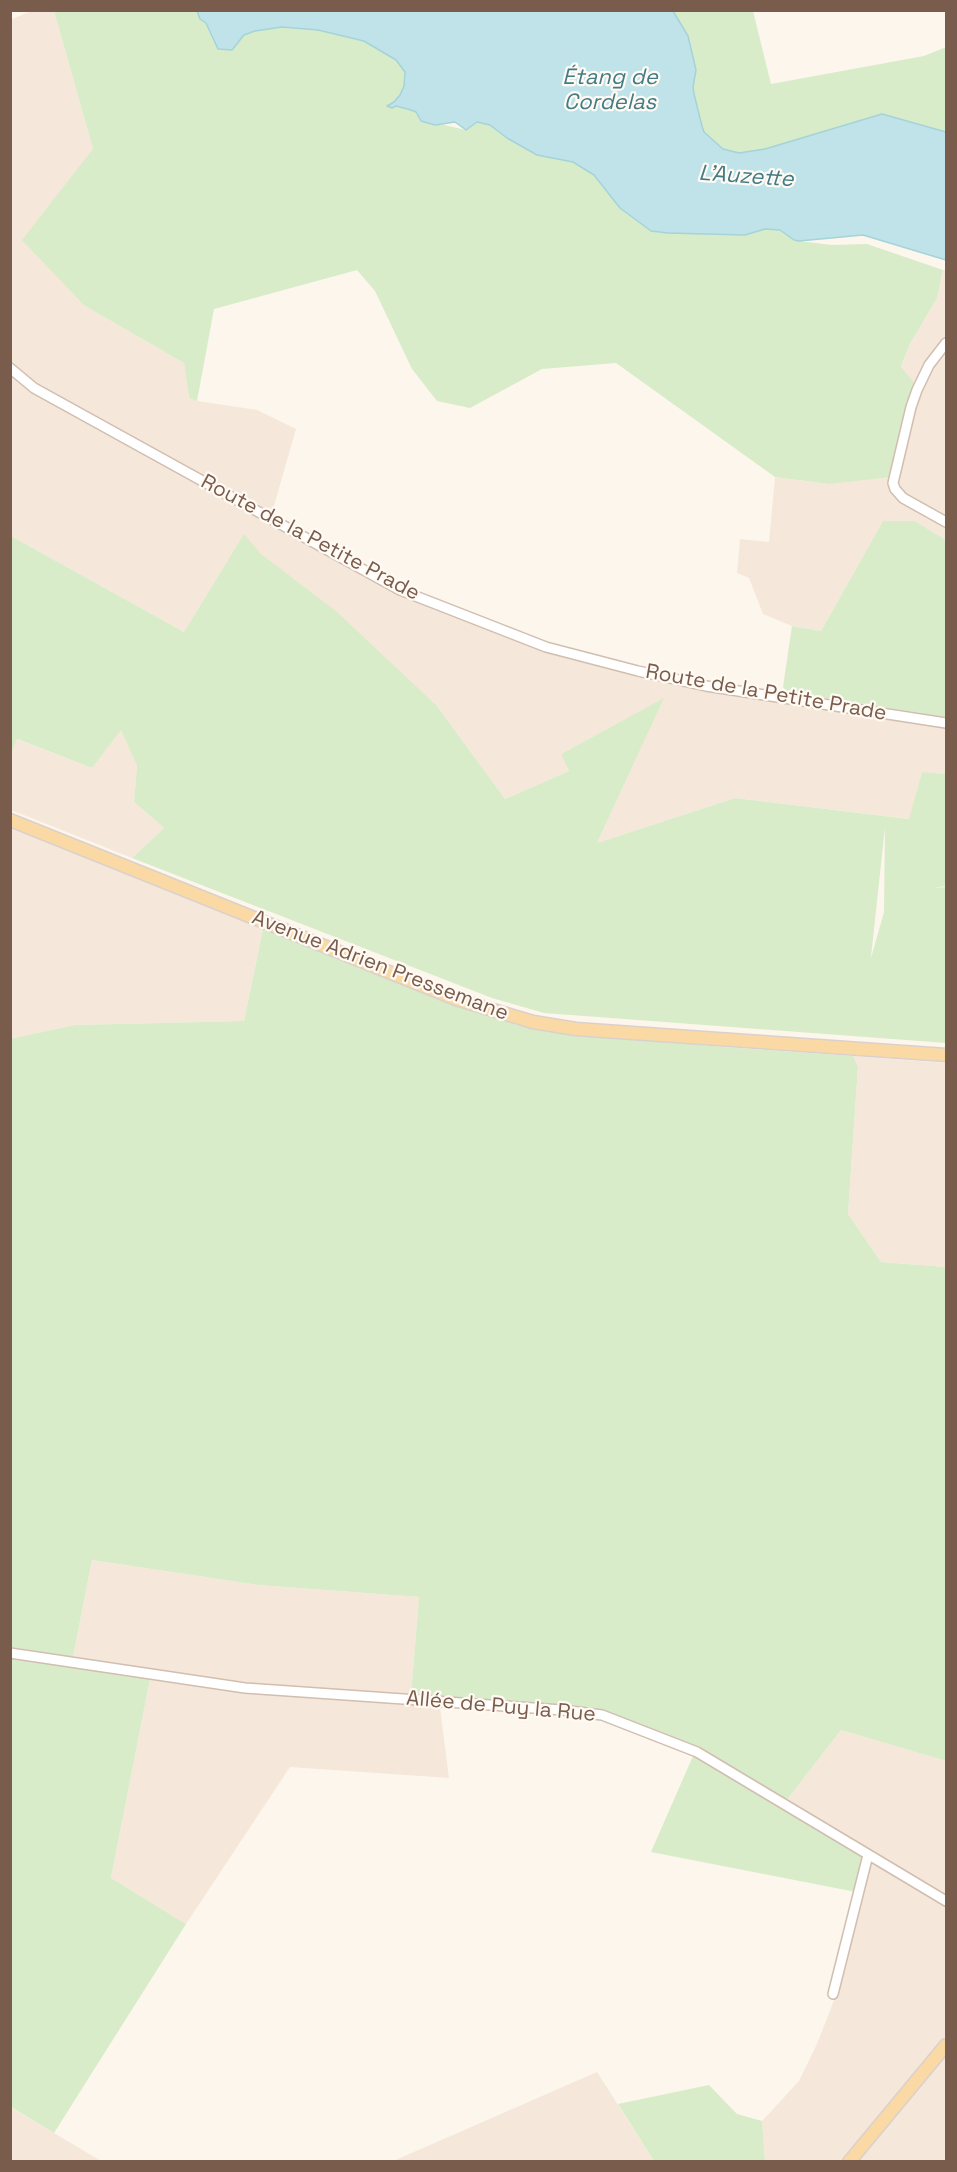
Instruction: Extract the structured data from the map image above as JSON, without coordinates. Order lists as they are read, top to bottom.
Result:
{
  "streets": {
    "main road": ["Avenue Adrien Pressemane"],
    "street": ["Route de la Petite Prade", "Allée de Puy la Rue"]
  },
  "water": ["Étang de Cordelas", "L'Auzette"]
}
